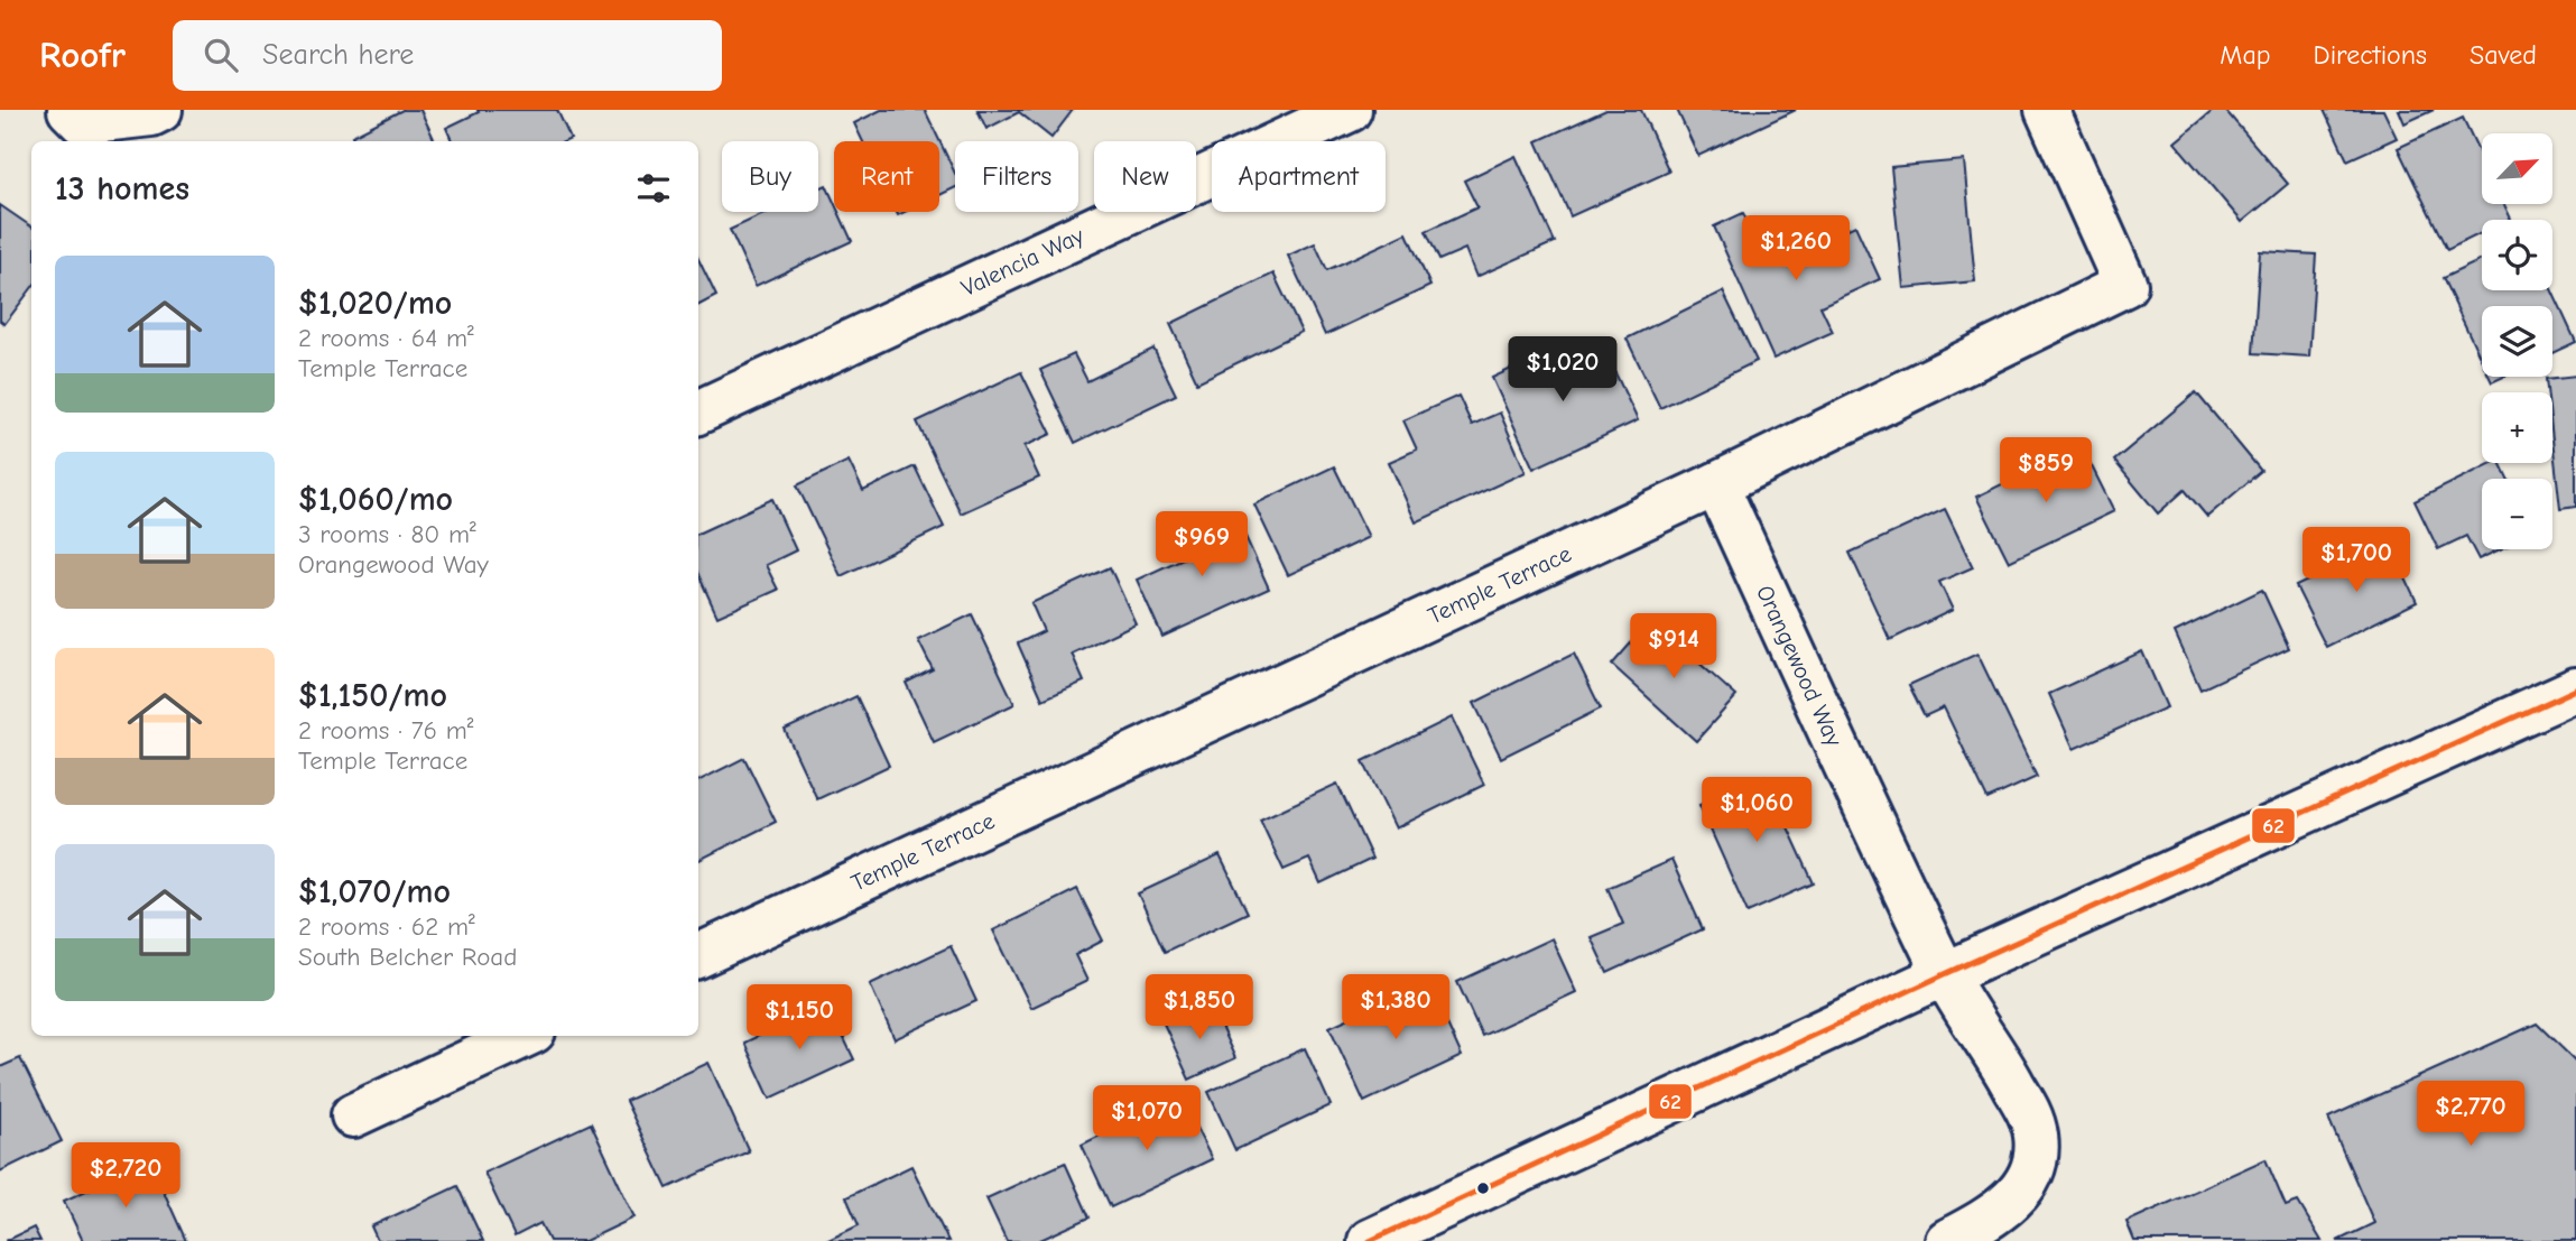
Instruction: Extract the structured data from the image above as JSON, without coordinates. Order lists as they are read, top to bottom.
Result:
{
  "streets": {
    "street": ["Valencia Way", "Temple Terrace", "Orangewood Way"]
  },
  "crossings": [
    ["Temple Terrace", "Orangewood Way"]
  ],
  "lines": ["transit line 62"],
  "north": "top right",
  "page": {
    "header": "Roofr",
    "search": "Search here",
    "nav": ["Map", "Directions", "Saved"],
    "map_buttons": ["+", "−"],
    "chip": [
      "Buy",
      "Rent",
      "Filters",
      "New",
      "Apartment"
    ],
    "heading": "13 homes",
    "price": [
      "$1,260",
      "$1,020",
      "$859",
      "$969",
      "$1,700",
      "$914",
      "$1,060",
      "$1,850",
      "$1,380",
      "$1,150",
      "$2,770",
      "$1,070",
      "$2,720"
    ],
    "list": [
      {
        "name": "$1,020/mo",
        "note": "2 rooms · 64 m² · Temple Terrace"
      },
      {
        "name": "$1,060/mo",
        "note": "3 rooms · 80 m² · Orangewood Way"
      },
      {
        "name": "$1,150/mo",
        "note": "2 rooms · 76 m² · Temple Terrace"
      },
      {
        "name": "$1,070/mo",
        "note": "2 rooms · 62 m² · South Belcher Road"
      }
    ]
  }
}
